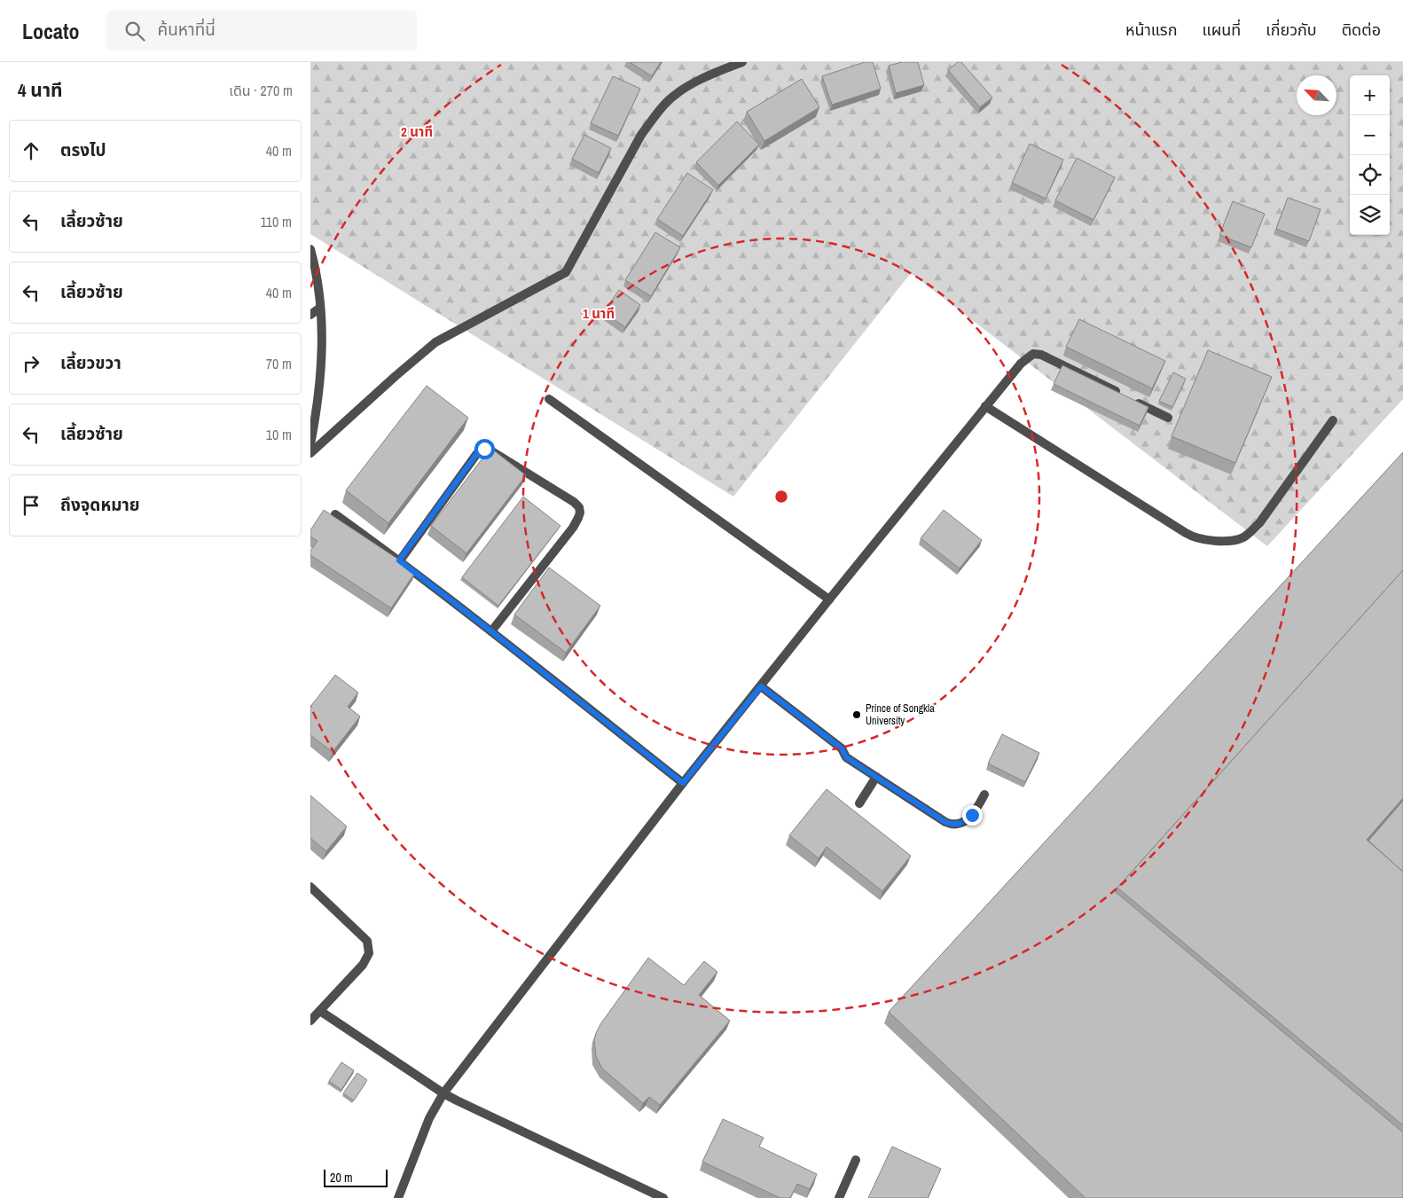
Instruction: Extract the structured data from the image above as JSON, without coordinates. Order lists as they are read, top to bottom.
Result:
{
  "places": ["Prince of Songkla University"],
  "scale_bar": "20 m",
  "north": "top left",
  "page": {
    "header": "Locato",
    "search": "ค้นหาที่นี่",
    "nav": [
      "หน้าแรก",
      "แผนที่",
      "เกี่ยวกับ",
      "ติดต่อ"
    ],
    "heading": ["4 นาที", "เดิน · 270 m"],
    "map_buttons": ["+", "−"],
    "list": [
      ["ตรงไป", "40 m"],
      ["เลี้ยวซ้าย", "110 m"],
      ["เลี้ยวซ้าย", "40 m"],
      ["เลี้ยวขวา", "70 m"],
      ["เลี้ยวซ้าย", "10 m"],
      "ถึงจุดหมาย"
    ],
    "scale": "20 m"
  },
  "rings": ["2 นาที", "1 นาที"]
}
